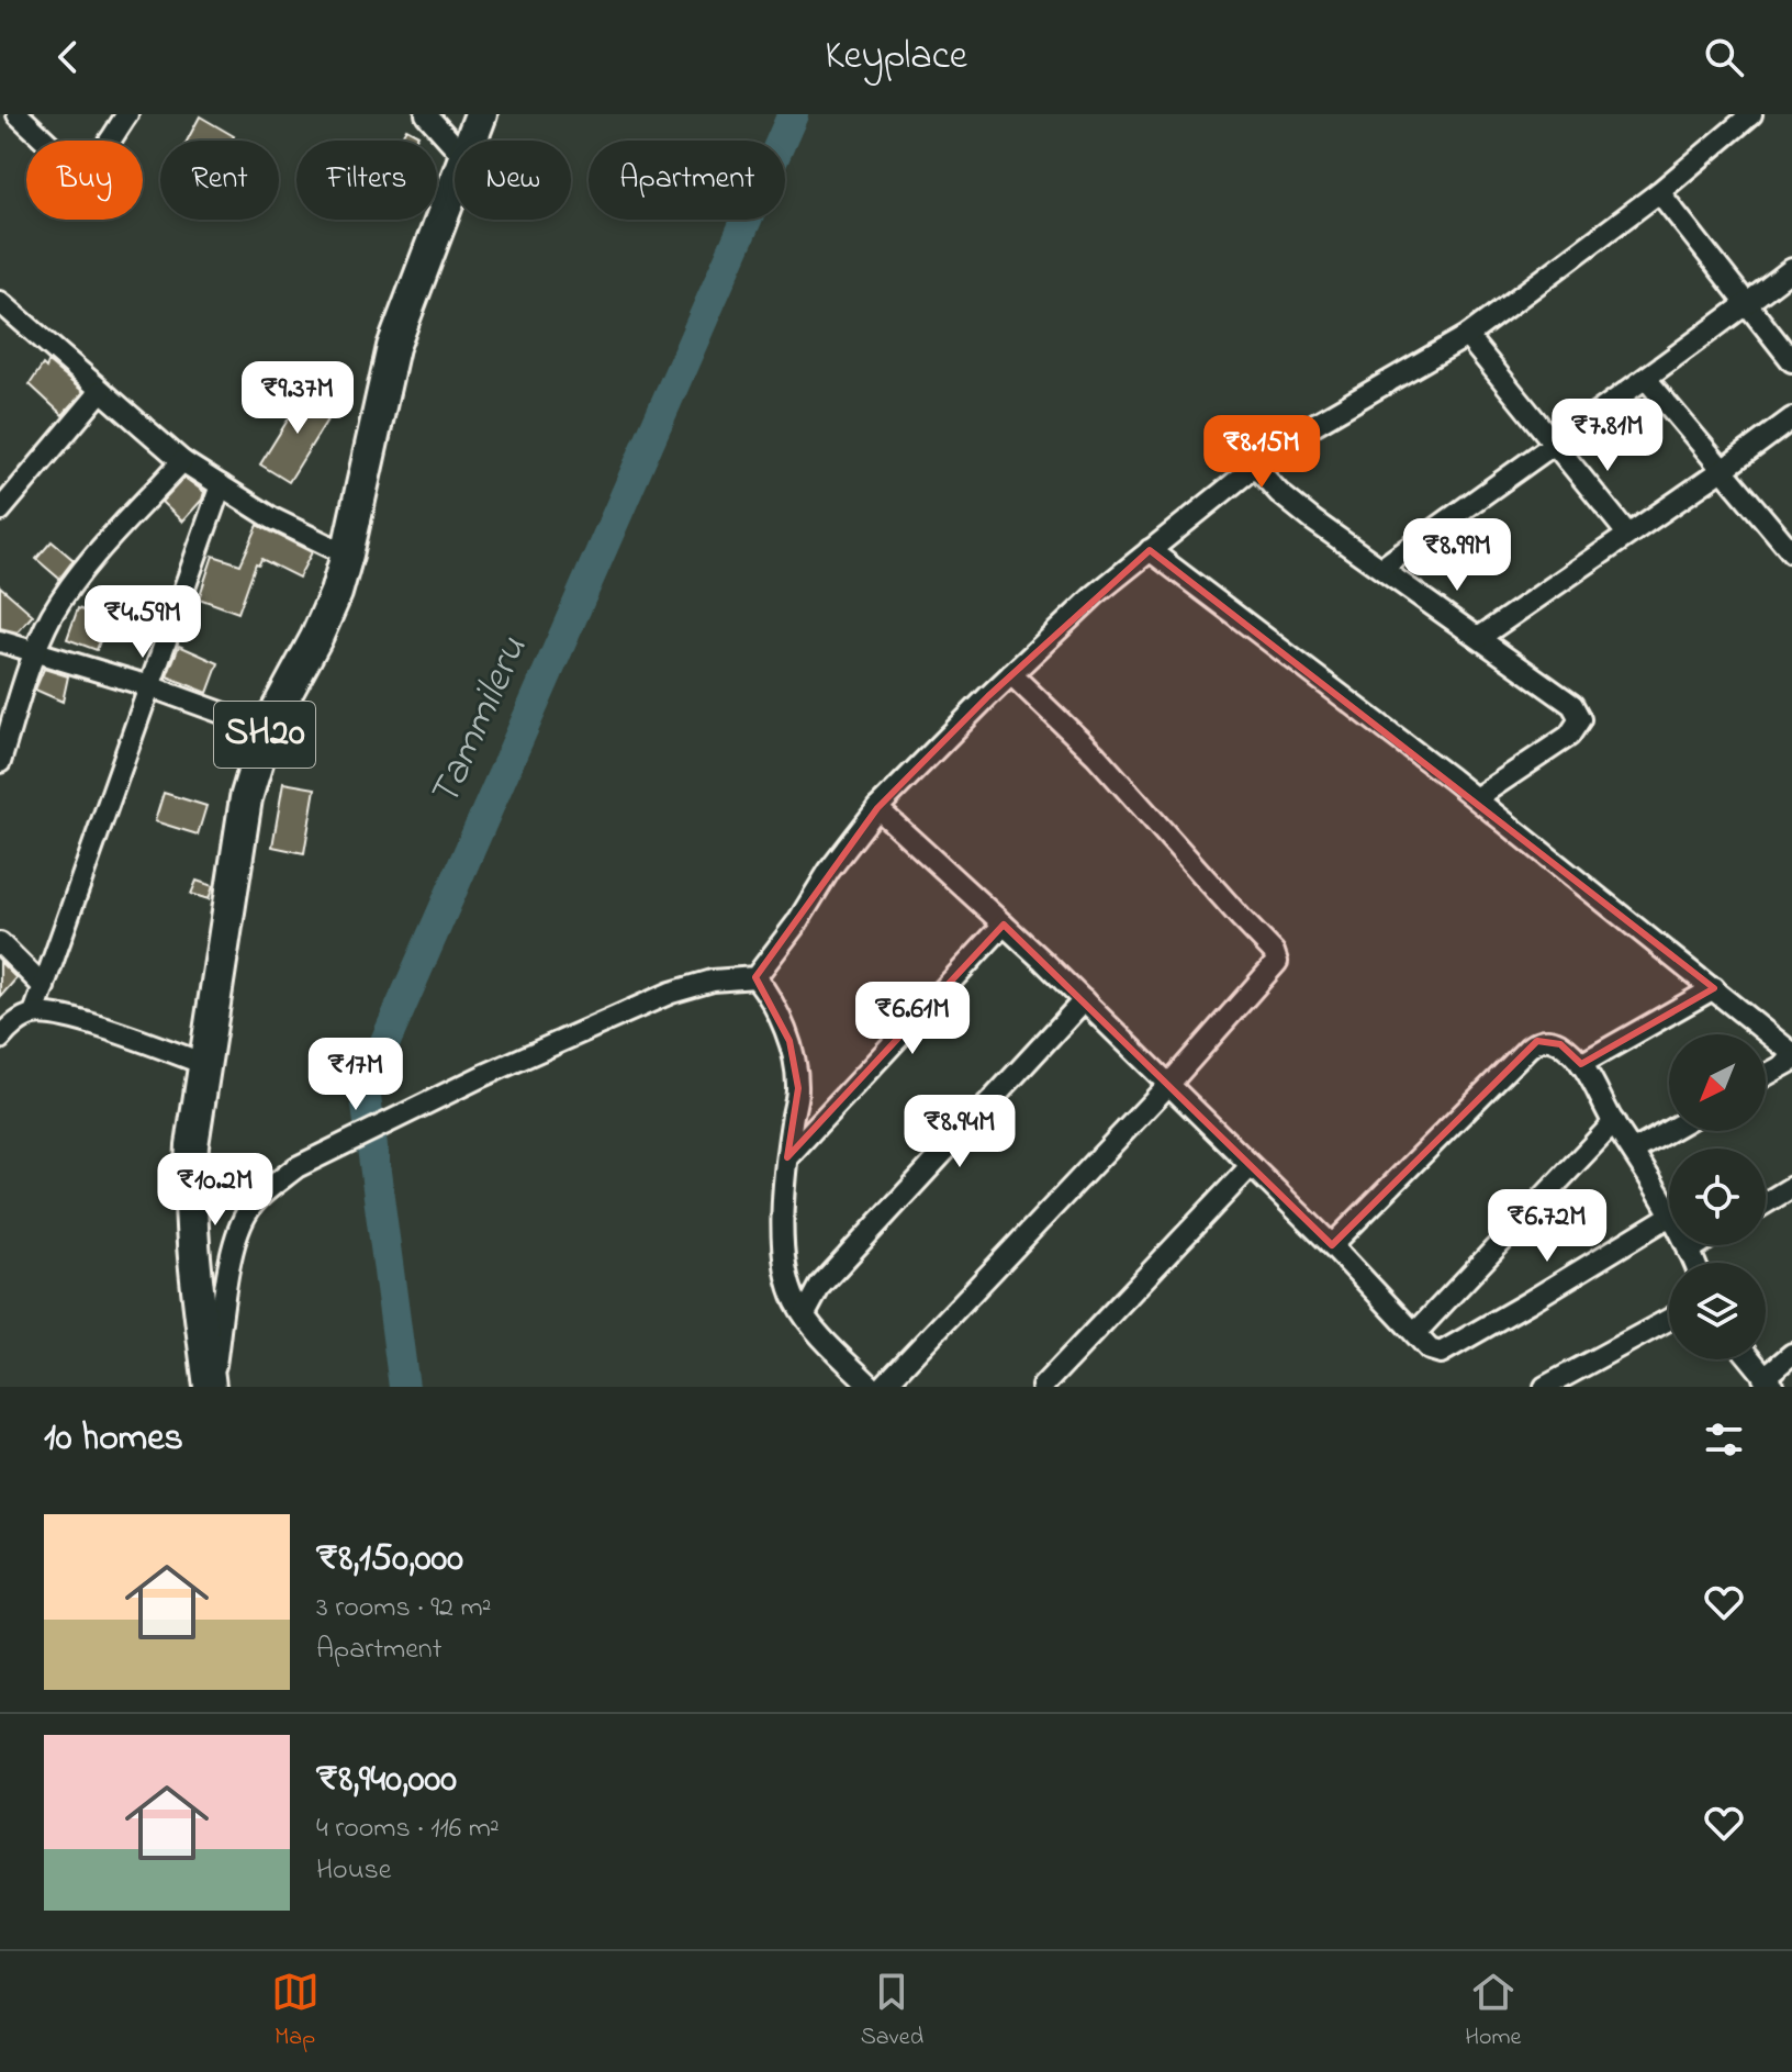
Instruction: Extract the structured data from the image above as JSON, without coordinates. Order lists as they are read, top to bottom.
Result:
{
  "streets": {
    "main road": ["SH20"]
  },
  "water": ["Tammileru"],
  "north": "bottom left",
  "page": {
    "header": "Keyplace",
    "chip": [
      "Buy",
      "Rent",
      "Filters",
      "New",
      "Apartment"
    ],
    "price": [
      "₹9.37M",
      "₹7.81M",
      "₹8.15M",
      "₹8.99M",
      "₹4.59M",
      "₹6.61M",
      "₹17M",
      "₹8.94M",
      "₹10.2M",
      "₹6.72M"
    ],
    "heading": "10 homes",
    "list": [
      {
        "name": "₹8,150,000",
        "note": "3 rooms · 92 m² · Apartment"
      },
      {
        "name": "₹8,940,000",
        "note": "4 rooms · 116 m² · House"
      }
    ],
    "tabs": ["Map", "Saved", "Home"]
  }
}
